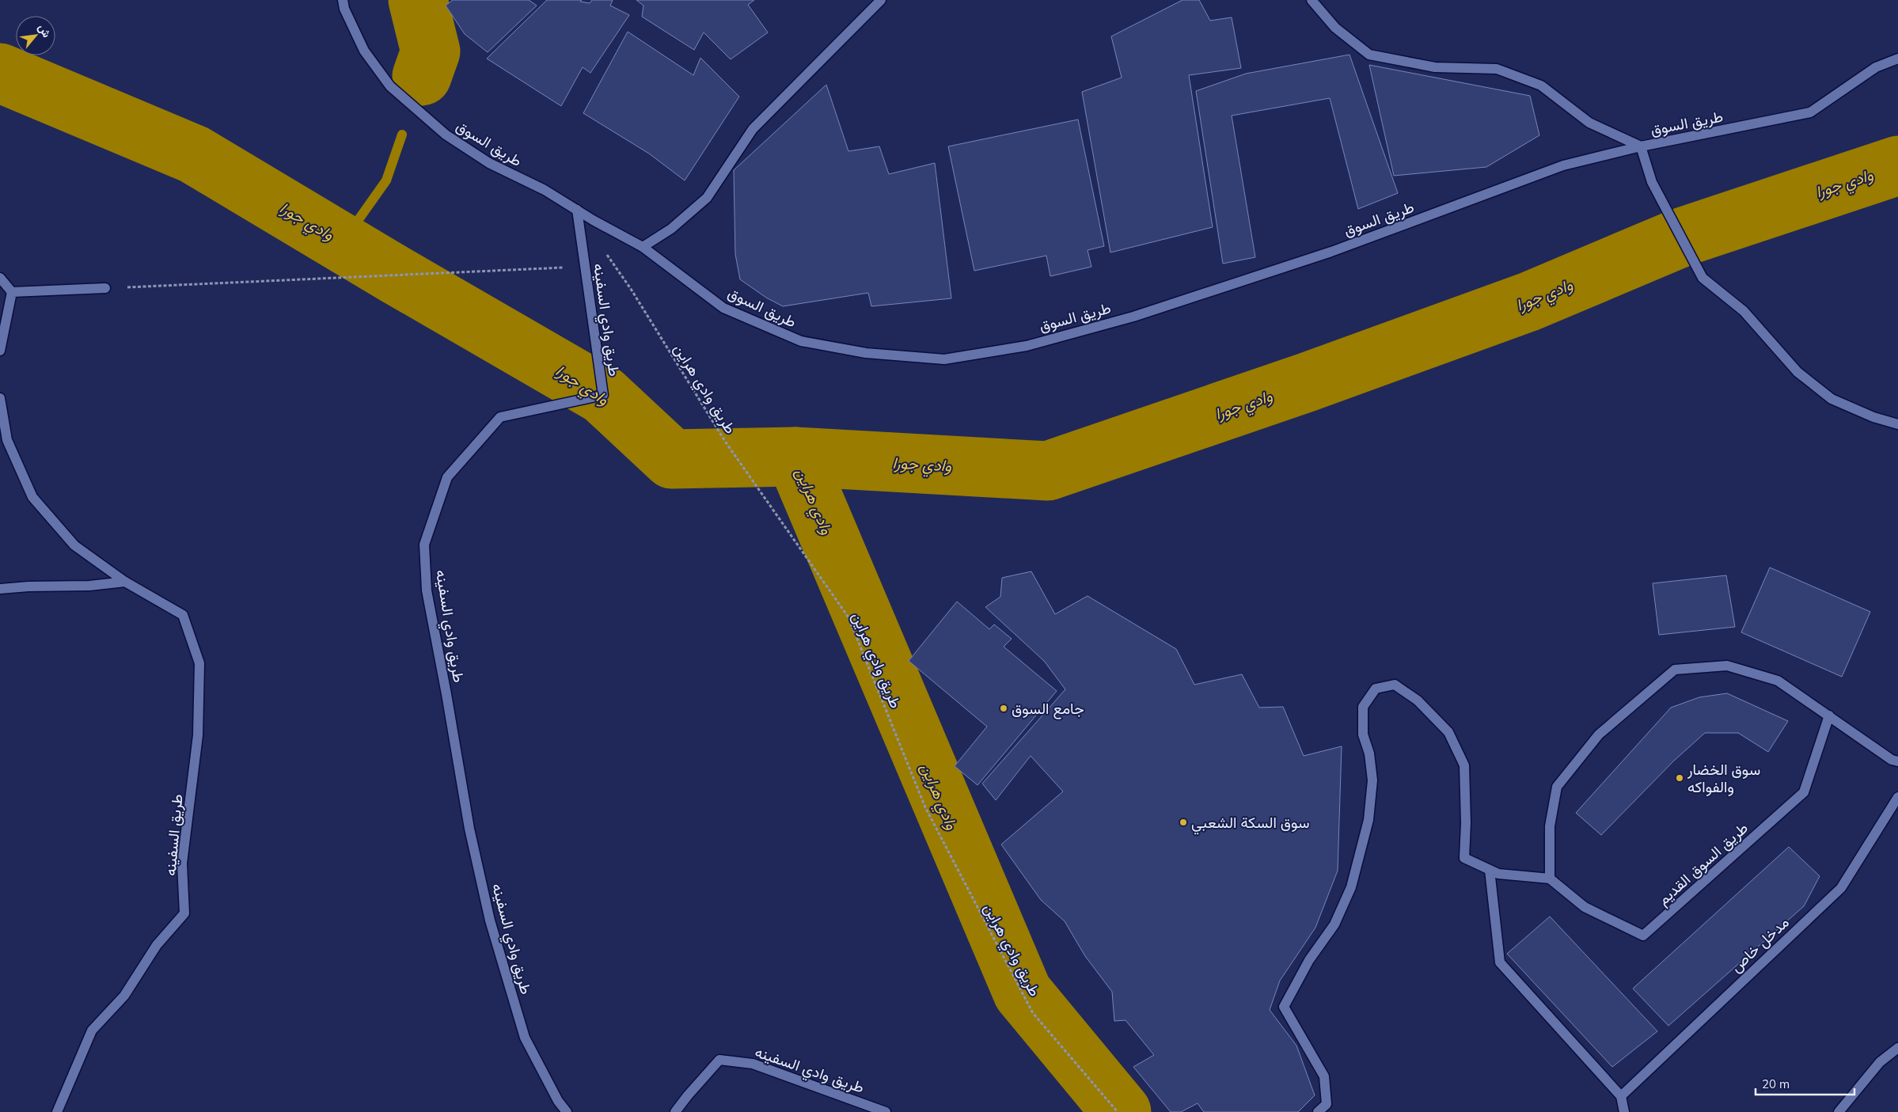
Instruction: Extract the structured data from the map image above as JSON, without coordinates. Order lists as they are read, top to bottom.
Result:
{
  "streets": {
    "street": [
      "طريق السوق",
      "طريق وادي السفينه",
      "طريق السفينه",
      "طريق السوق القديم",
      "مدخل خاص"
    ],
    "path": ["طريق وادي هراين"]
  },
  "crossings": [
    ["طريق السوق", "طريق وادي السفينه"]
  ],
  "water": ["وادي جورا", "وادي هراين"],
  "places": ["جامع السوق", "سوق الخضار والفواكه", "سوق السكة الشعبي"],
  "scale_bar": "20 m",
  "north": "top right"
}
